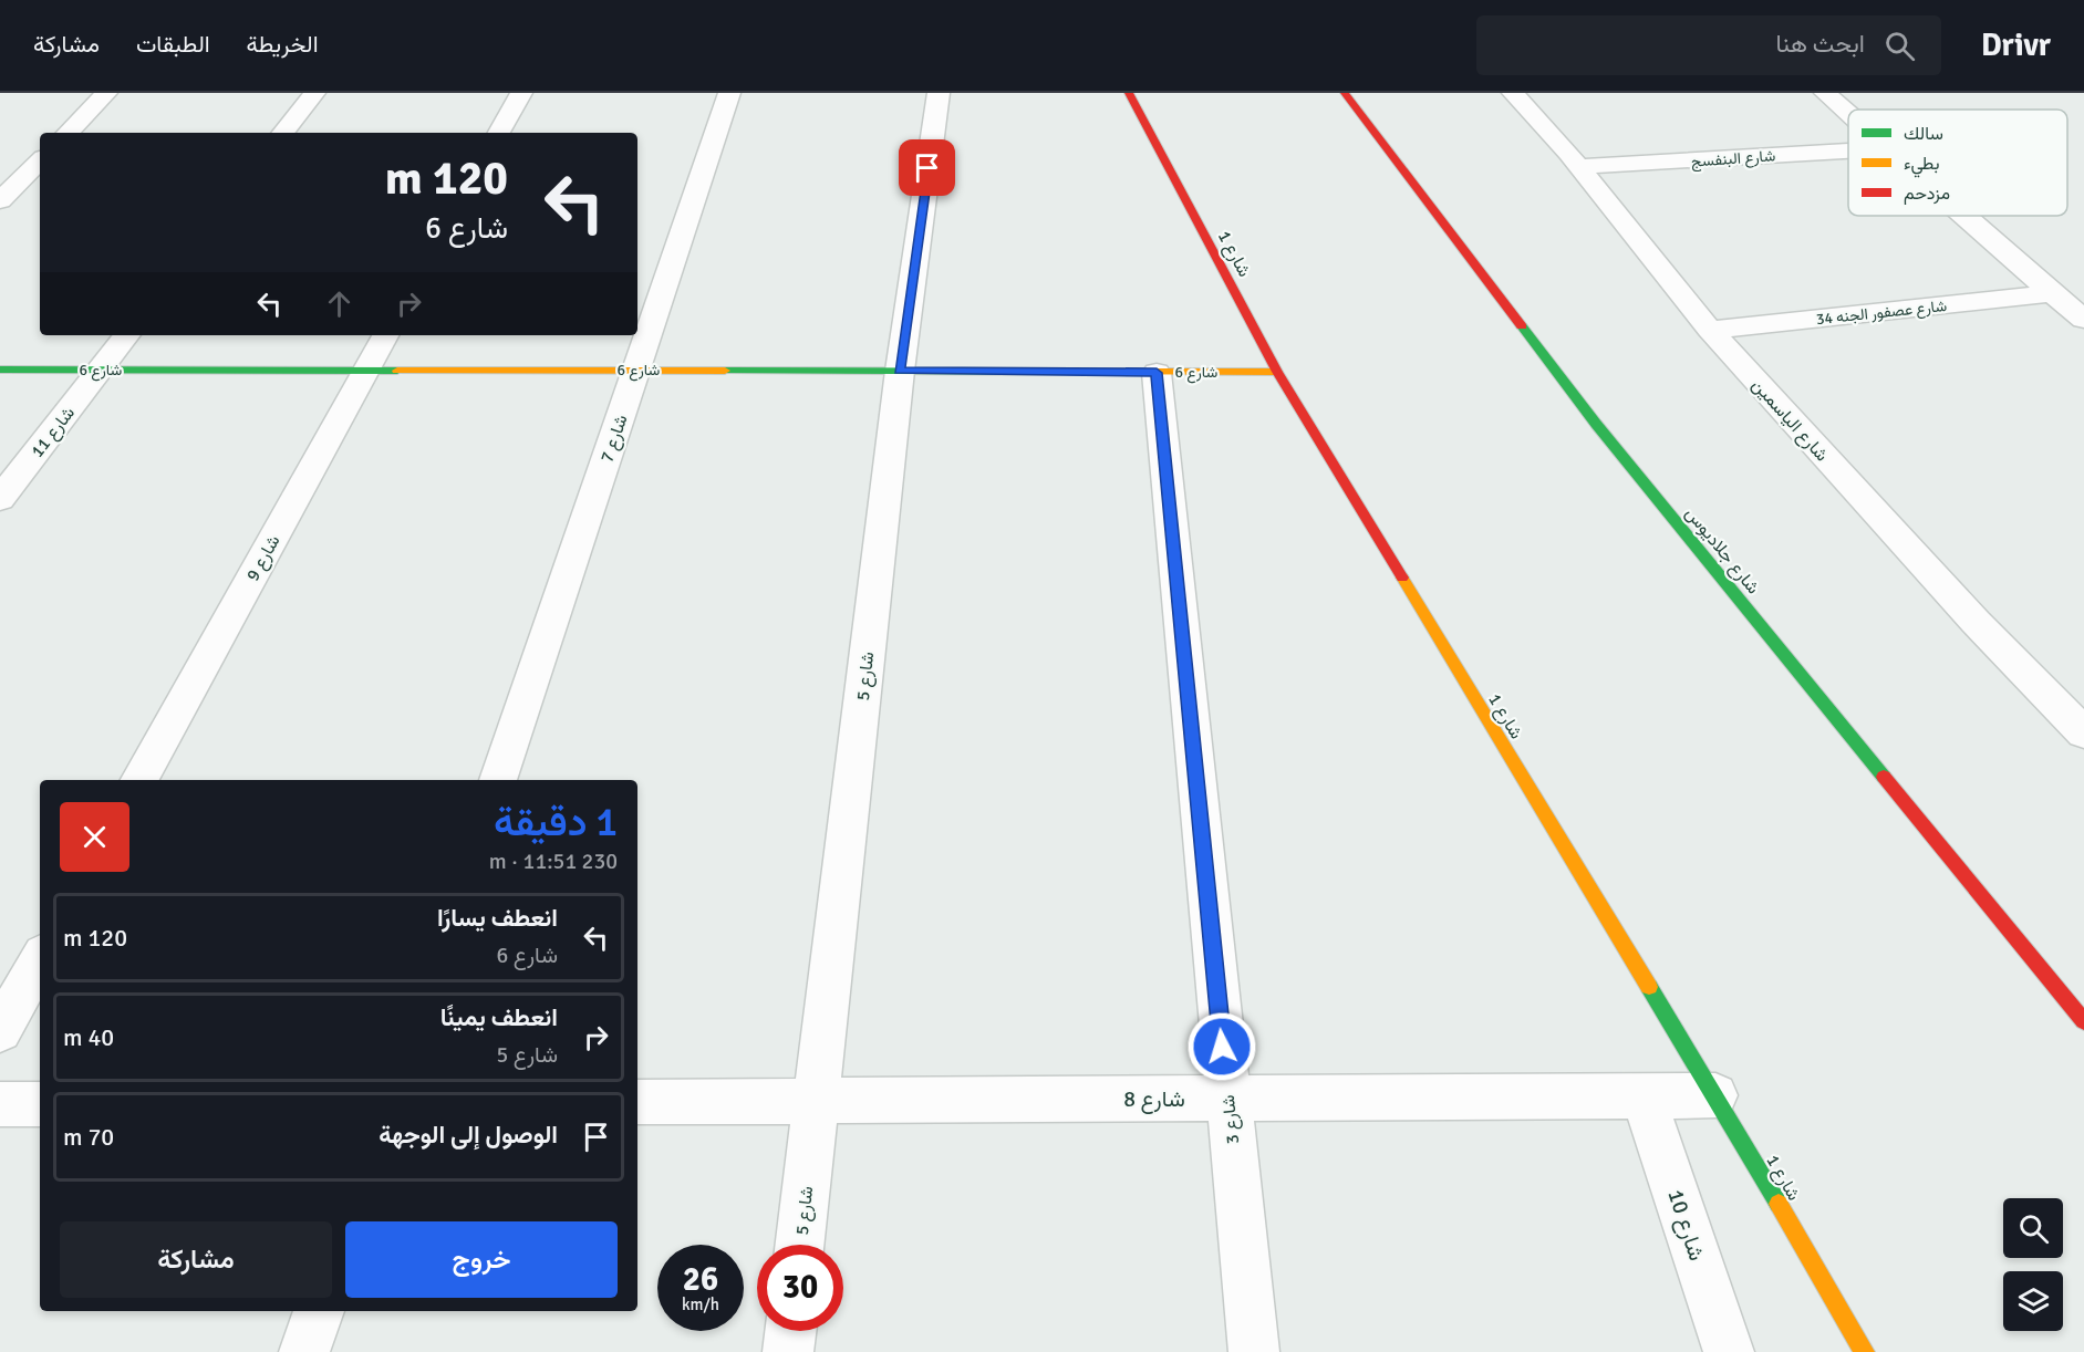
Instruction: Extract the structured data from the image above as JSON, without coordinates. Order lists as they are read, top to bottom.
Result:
{
  "streets": {
    "street": [
      "شارع البنفسج",
      "شارع 1",
      "شارع عصفور الجنه 34",
      "شارع 6",
      "شارع الياسمين",
      "شارع 11",
      "شارع 7",
      "شارع جلاديوس",
      "شارع 9",
      "شارع 5",
      "شارع 8",
      "شارع 3",
      "شارع 10"
    ]
  },
  "crossings": [
    ["شارع البنفسج", "شارع الياسمين"],
    ["شارع 1", "شارع 6"],
    ["شارع 1", "شارع 8"],
    ["شارع عصفور الجنه 34", "شارع الياسمين"],
    ["شارع 6", "شارع 11"],
    ["شارع 6", "شارع 7"],
    ["شارع 6", "شارع 9"],
    ["شارع 6", "شارع 5"],
    ["شارع 6", "شارع 3"],
    ["شارع 5", "شارع 8"],
    ["شارع 8", "شارع 3"],
    ["شارع 8", "شارع 10"]
  ],
  "legend": ["سالك", "بطيء", "مزدحم"],
  "page": {
    "header": "Drivr",
    "search": "ابحث هنا",
    "nav": ["الخريطة", "الطبقات", "مشاركة"],
    "turn": ["120 m", "شارع 6"],
    "heading": ["1 دقيقة", "230 m · 11:51"],
    "list": [
      {
        "name": "انعطف يسارًا",
        "note": "شارع 6",
        "value": "120 m"
      },
      {
        "name": "انعطف يمينًا",
        "note": "شارع 5",
        "value": "40 m"
      },
      {
        "name": "الوصول إلى الوجهة",
        "value": "70 m"
      }
    ],
    "buttons": ["خروج", "مشاركة"],
    "speed": "26 km/h",
    "limit": "30"
  }
}
